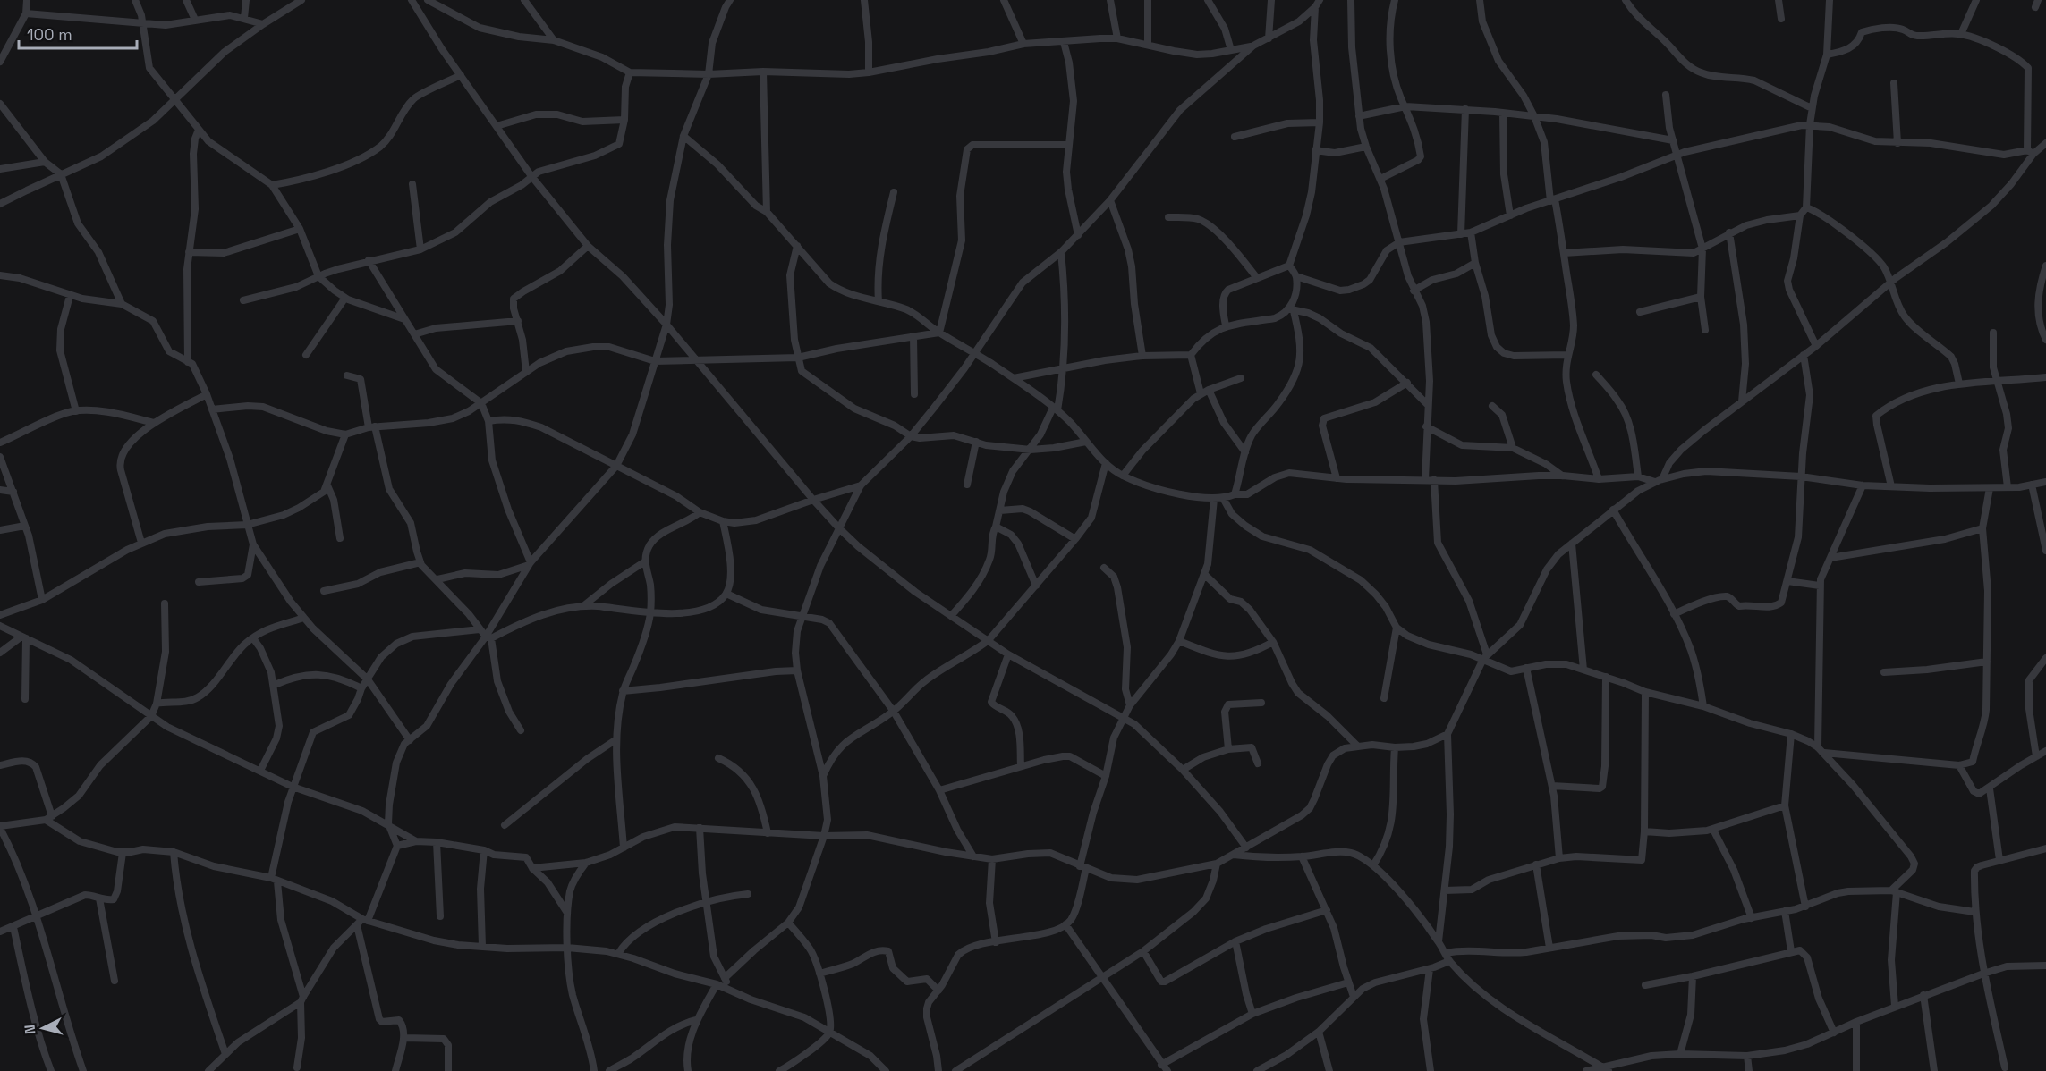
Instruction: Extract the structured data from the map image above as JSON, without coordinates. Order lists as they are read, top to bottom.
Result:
{
  "scale_bar": "100 m",
  "north": "left"
}
